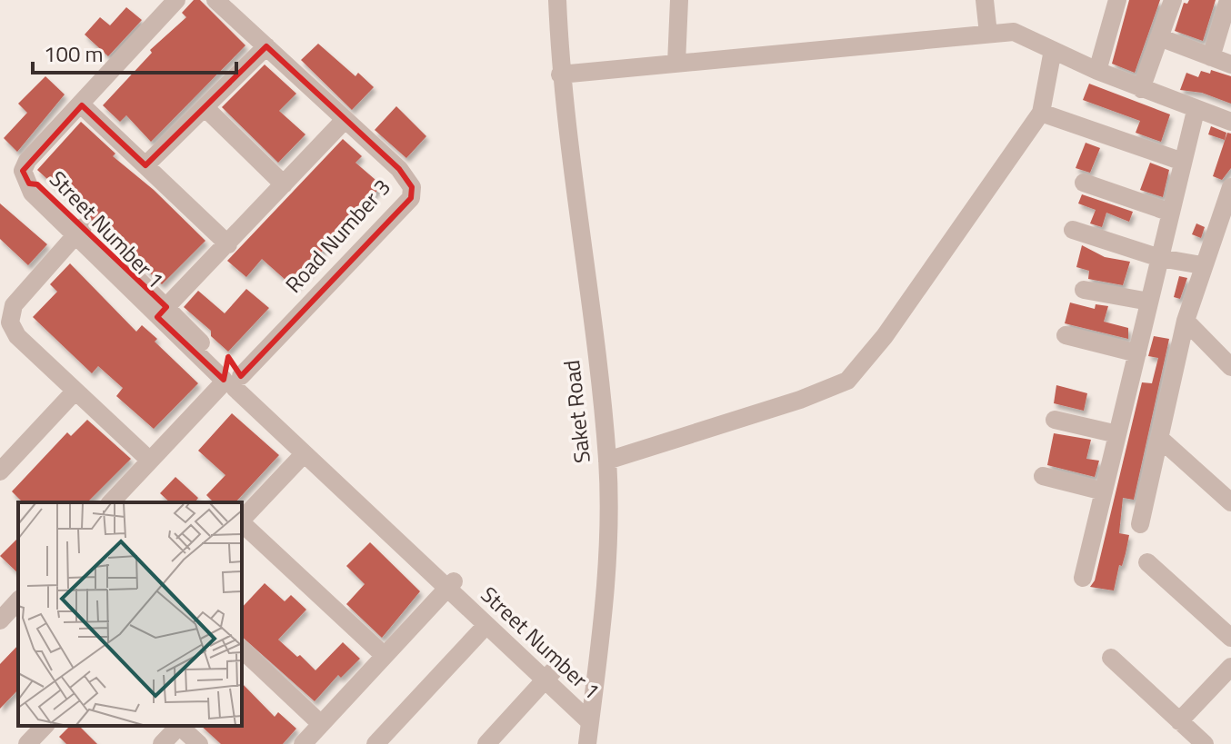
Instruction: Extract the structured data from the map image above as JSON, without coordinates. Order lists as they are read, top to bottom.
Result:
{
  "streets": {
    "street": ["Street Number 1", "Road Number 3", "Saket Road"]
  },
  "crossings": [
    ["Street Number 1", "Road Number 3"],
    ["Street Number 1", "Saket Road"]
  ],
  "scale_bar": "100 m"
}
